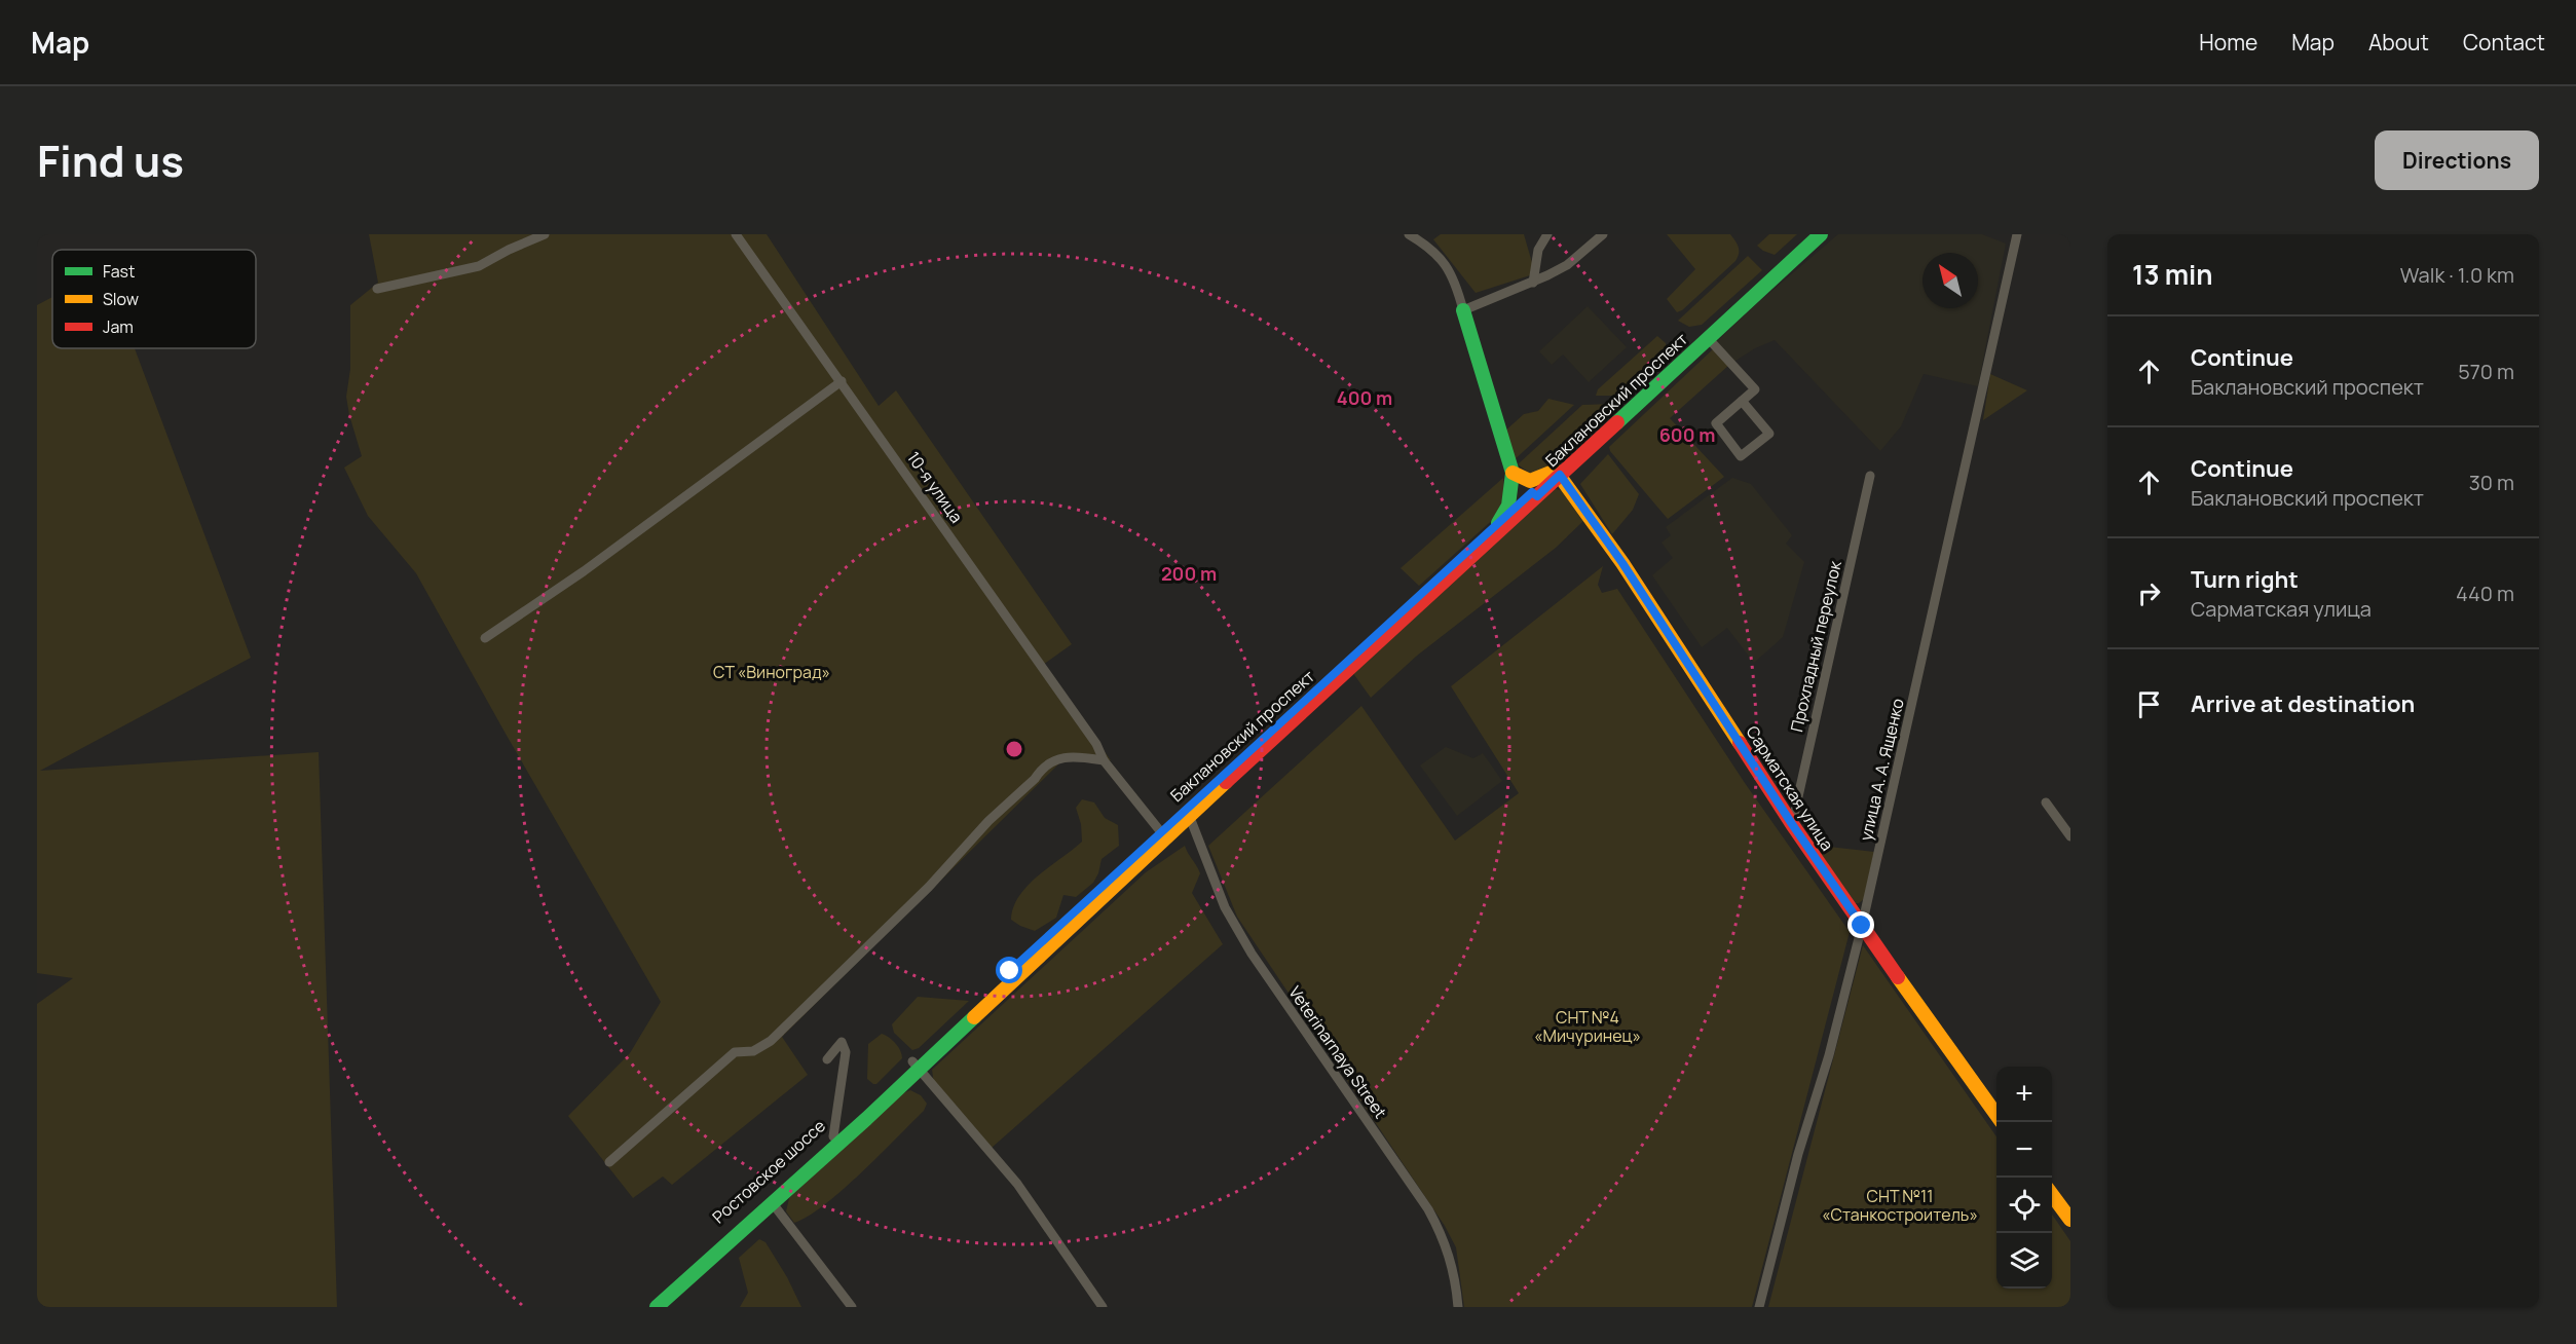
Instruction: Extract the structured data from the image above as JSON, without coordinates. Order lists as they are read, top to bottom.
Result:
{
  "streets": {
    "main road": ["Баклановский проспект", "Сарматская улица", "Ростовское шоссе"],
    "street": [
      "10-я улица",
      "Прохладный переулок",
      "улица А. А. Ященко",
      "Veterinarnaya Street"
    ]
  },
  "crossings": [
    ["Баклановский проспект", "10-я улица"],
    ["Баклановский проспект", "Сарматская улица"],
    ["Баклановский проспект", "Veterinarnaya Street"],
    ["Баклановский проспект", "Ростовское шоссе"],
    ["Прохладный переулок", "Сарматская улица"],
    ["улица А. А. Ященко", "Сарматская улица"]
  ],
  "parks": ["СТ «Виноград»", "СНТ №4 «Мичуринец»", "СНТ №11 «Станкостроитель»"],
  "legend": ["Fast", "Slow", "Jam"],
  "north": "top left",
  "page": {
    "header": "Map",
    "nav": [
      "Home",
      "Map",
      "About",
      "Contact"
    ],
    "title": "Find us",
    "buttons": "Directions",
    "heading": ["13 min", "Walk · 1.0 km"],
    "list": [
      ["Continue", "Баклановский проспект", "570 m"],
      ["Continue", "Баклановский проспект", "30 m"],
      ["Turn right", "Сарматская улица", "440 m"],
      "Arrive at destination"
    ],
    "map_buttons": ["+", "−"]
  },
  "rings": ["400 m", "600 m", "200 m"]
}
